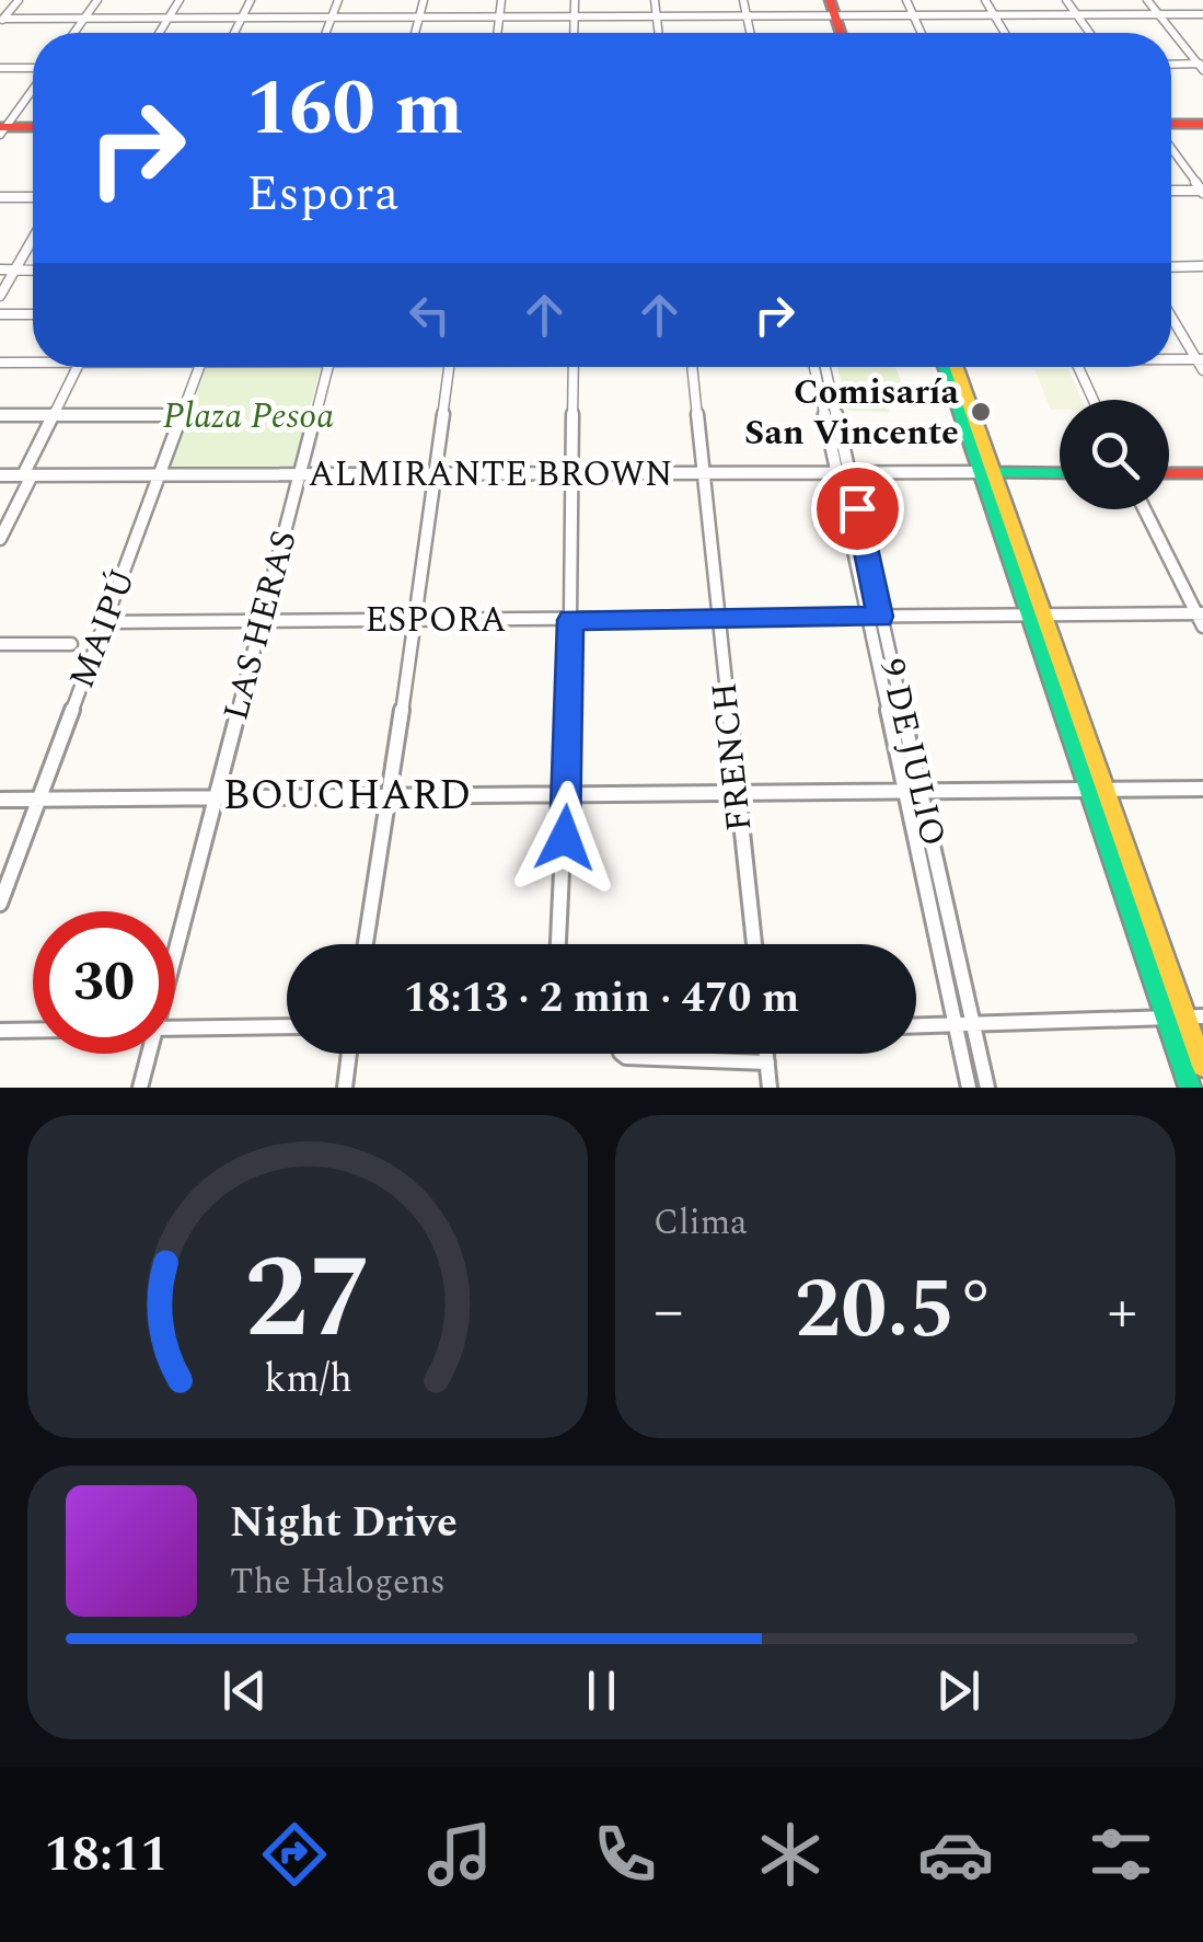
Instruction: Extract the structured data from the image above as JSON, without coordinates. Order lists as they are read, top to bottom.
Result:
{
  "streets": {
    "street": [
      "ALMIRANTE BROWN",
      "ESPORA",
      "LAS HERAS",
      "MAIPÚ",
      "9 DE JULIO",
      "FRENCH",
      "BOUCHARD"
    ]
  },
  "crossings": [
    ["ALMIRANTE BROWN", "LAS HERAS"],
    ["ALMIRANTE BROWN", "MAIPÚ"],
    ["ALMIRANTE BROWN", "9 DE JULIO"],
    ["ALMIRANTE BROWN", "FRENCH"],
    ["ESPORA", "LAS HERAS"],
    ["ESPORA", "MAIPÚ"],
    ["ESPORA", "9 DE JULIO"],
    ["ESPORA", "FRENCH"],
    ["LAS HERAS", "BOUCHARD"],
    ["MAIPÚ", "BOUCHARD"],
    ["9 DE JULIO", "BOUCHARD"],
    ["FRENCH", "BOUCHARD"]
  ],
  "parks": ["Plaza Pesoa"],
  "places": ["Comisaría San Vincente"],
  "page": {
    "turn": ["160 m", "Espora"],
    "limit": "30",
    "trip": "18:13 · 2 min · 470 m",
    "tile": "Clima",
    "heat": ["−", "20.5°", "+"],
    "song": ["Night Drive", "The Halogens"],
    "tabs": "18:11",
    "gauge": ["27", "km/h"]
  }
}
